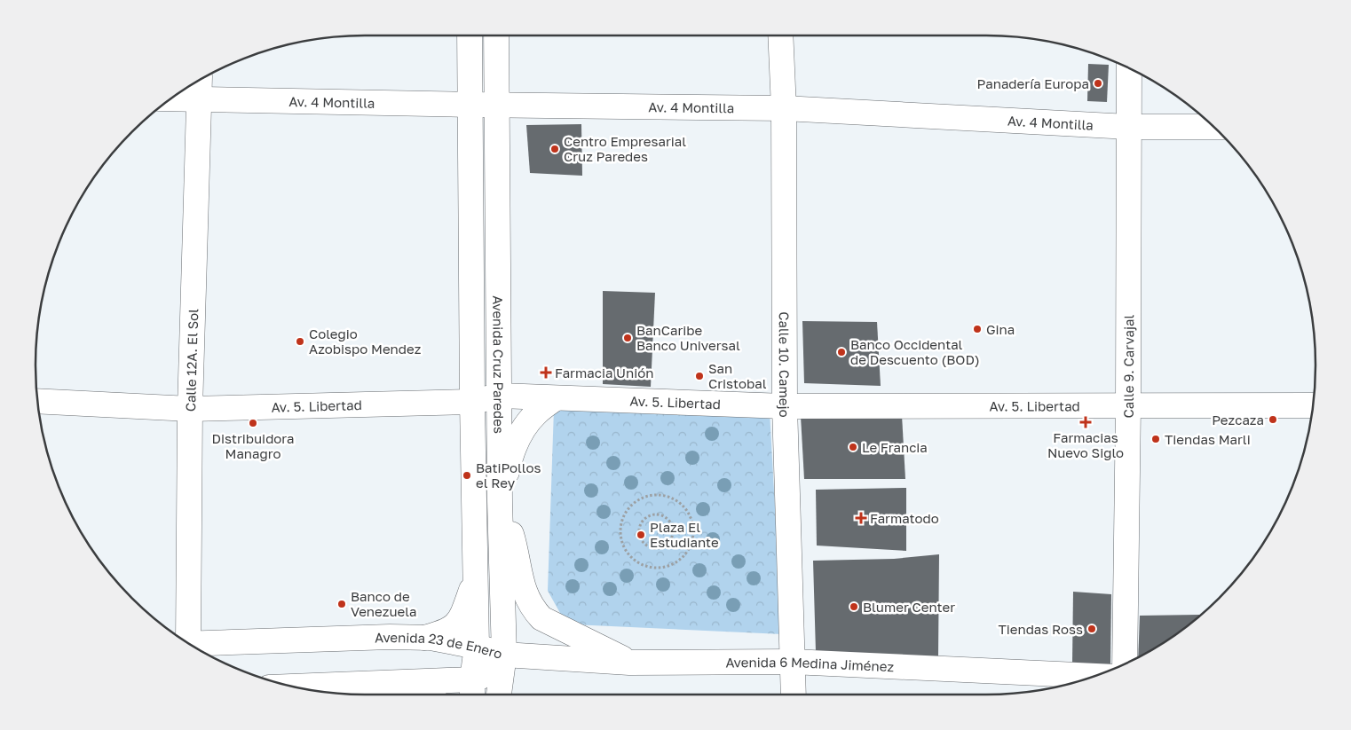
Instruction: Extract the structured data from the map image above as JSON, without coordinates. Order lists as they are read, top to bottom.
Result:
{
  "streets": {
    "street": [
      "Av. 4 Montilla",
      "Calle 12A. El Sol",
      "Avenida Cruz Paredes",
      "Calle 10. Camejo",
      "Calle 9. Carvajal",
      "Av. 5. Libertad",
      "Avenida 23 de Enero",
      "Avenida 6 Medina Jiménez"
    ]
  },
  "crossings": [
    ["Av. 4 Montilla", "Calle 12A. El Sol"],
    ["Av. 4 Montilla", "Avenida Cruz Paredes"],
    ["Av. 4 Montilla", "Calle 10. Camejo"],
    ["Av. 4 Montilla", "Calle 9. Carvajal"],
    ["Calle 12A. El Sol", "Av. 5. Libertad"],
    ["Avenida Cruz Paredes", "Av. 5. Libertad"],
    ["Avenida Cruz Paredes", "Avenida 23 de Enero"],
    ["Avenida Cruz Paredes", "Avenida 6 Medina Jiménez"],
    ["Calle 10. Camejo", "Av. 5. Libertad"],
    ["Calle 10. Camejo", "Avenida 6 Medina Jiménez"],
    ["Calle 9. Carvajal", "Av. 5. Libertad"],
    ["Avenida 23 de Enero", "Avenida 6 Medina Jiménez"]
  ],
  "places": {
    "other": [
      "Panadería Europa",
      "Centro Empresarial Cruz Paredes",
      "Gina",
      "BanCaribe Banco Universal",
      "Colegio Azobispo Mendez",
      "Banco Occidental de Descuento (BOD)",
      "San Cristobal",
      "Pezcaza",
      "Distribuidora Managro",
      "Tiendas Marli",
      "Le Francia",
      "BatiPollos el Rey",
      "Plaza El Estudiante",
      "Banco de Venezuela",
      "Blumer Center",
      "Tiendas Ross"
    ],
    "health": ["Farmacia Unión", "Farmacias Nuevo Siglo", "Farmatodo"]
  }
}
